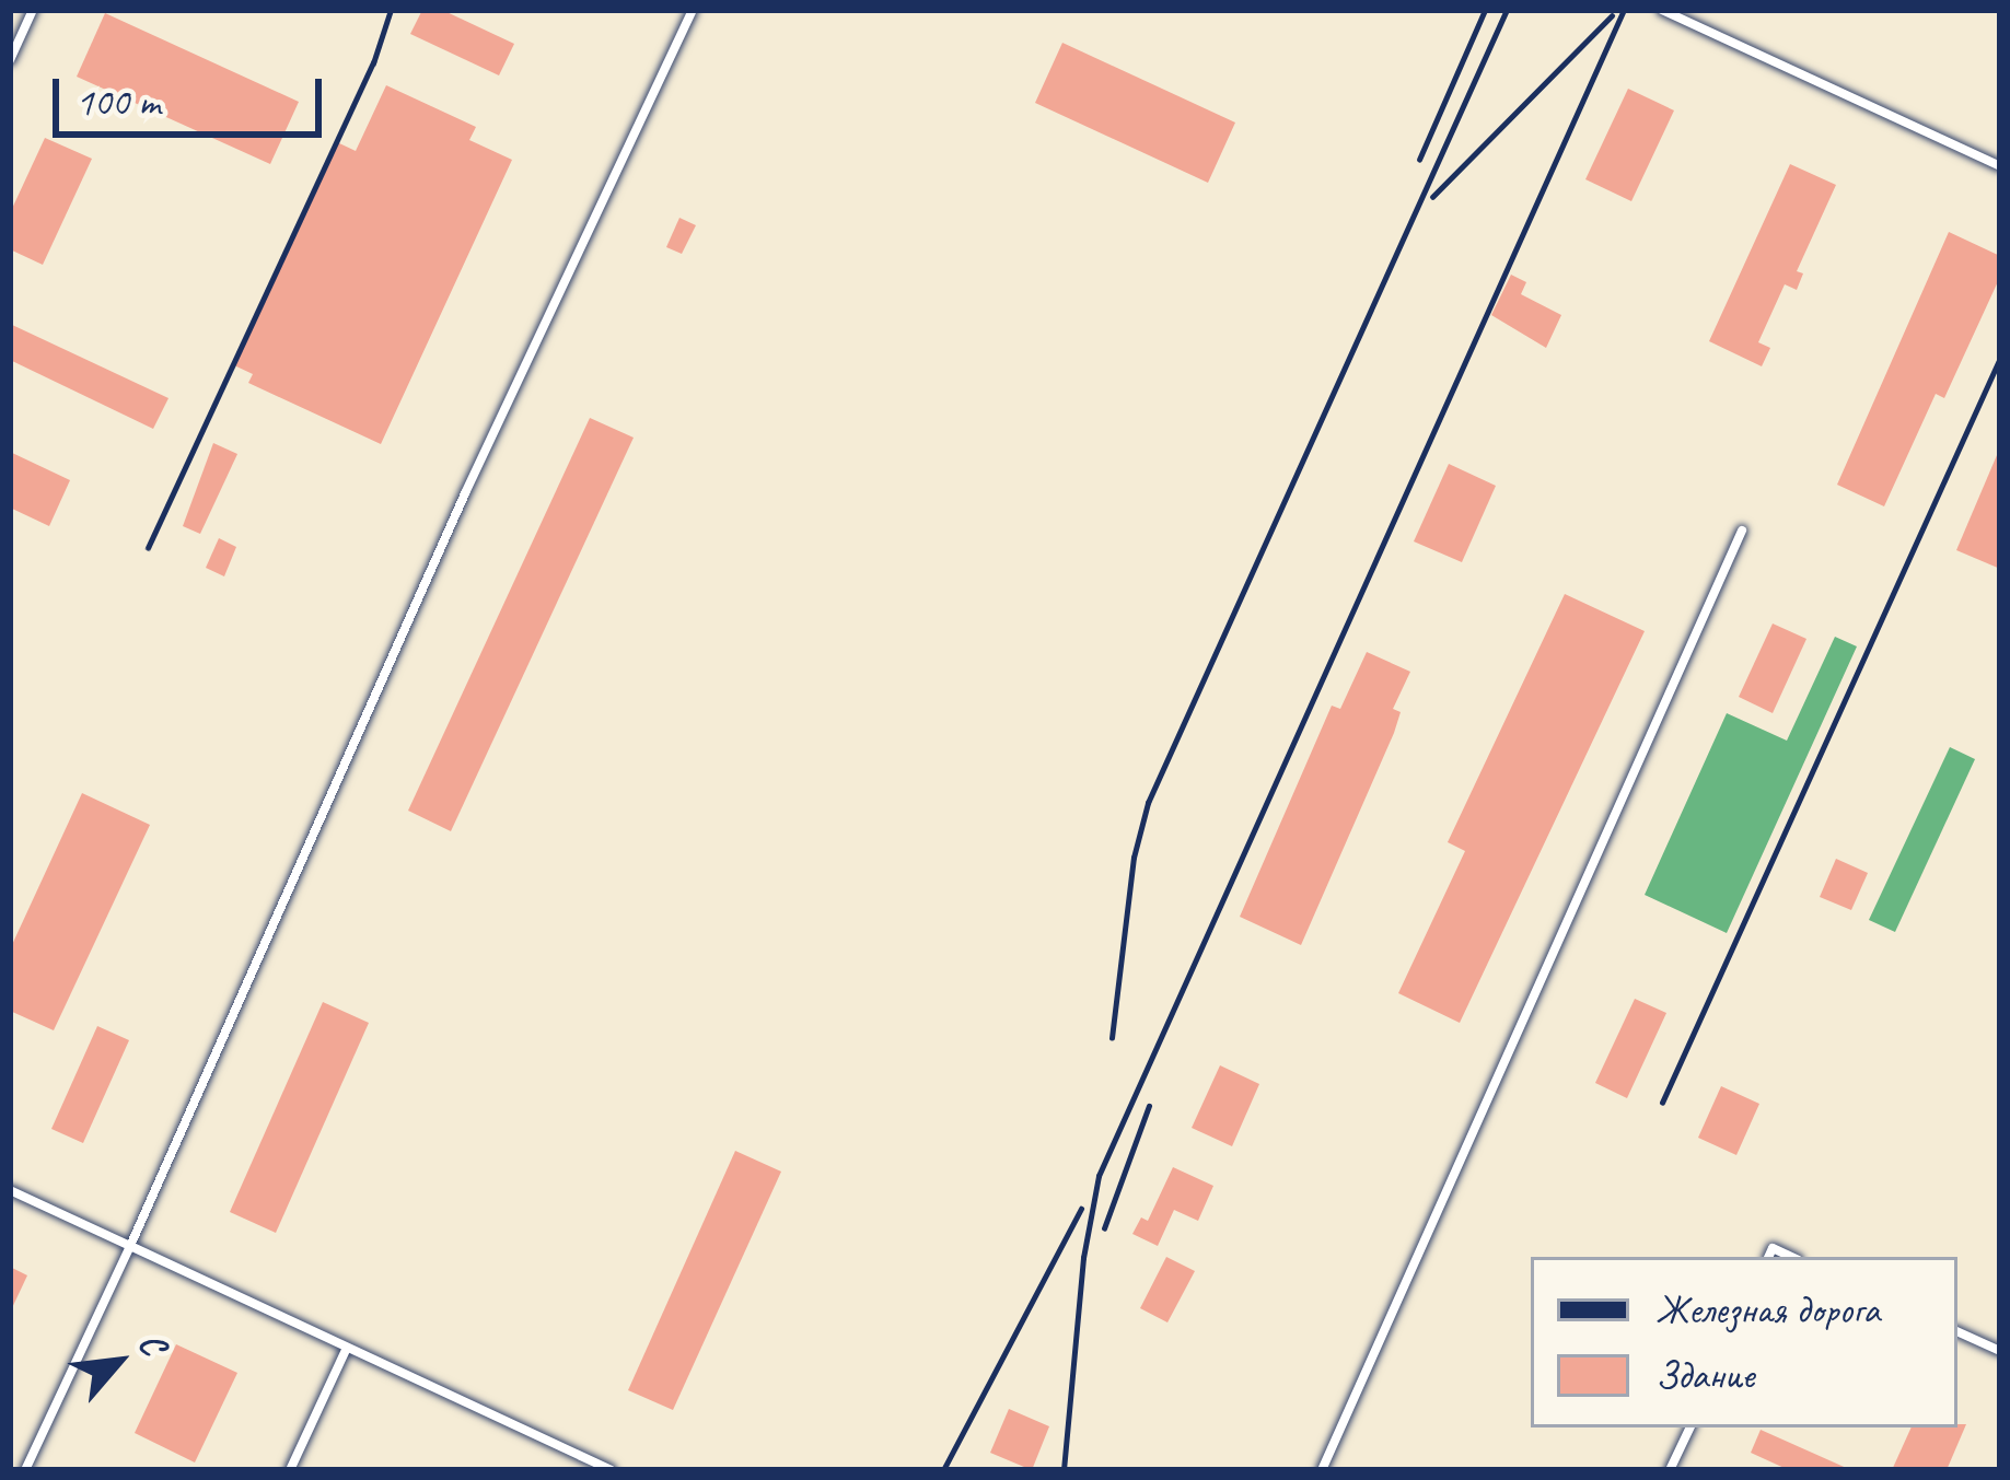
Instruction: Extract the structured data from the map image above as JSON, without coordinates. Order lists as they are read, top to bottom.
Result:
{
  "legend": ["Железная дорога", "Здание"],
  "scale_bar": "100 m",
  "north": "top right"
}
